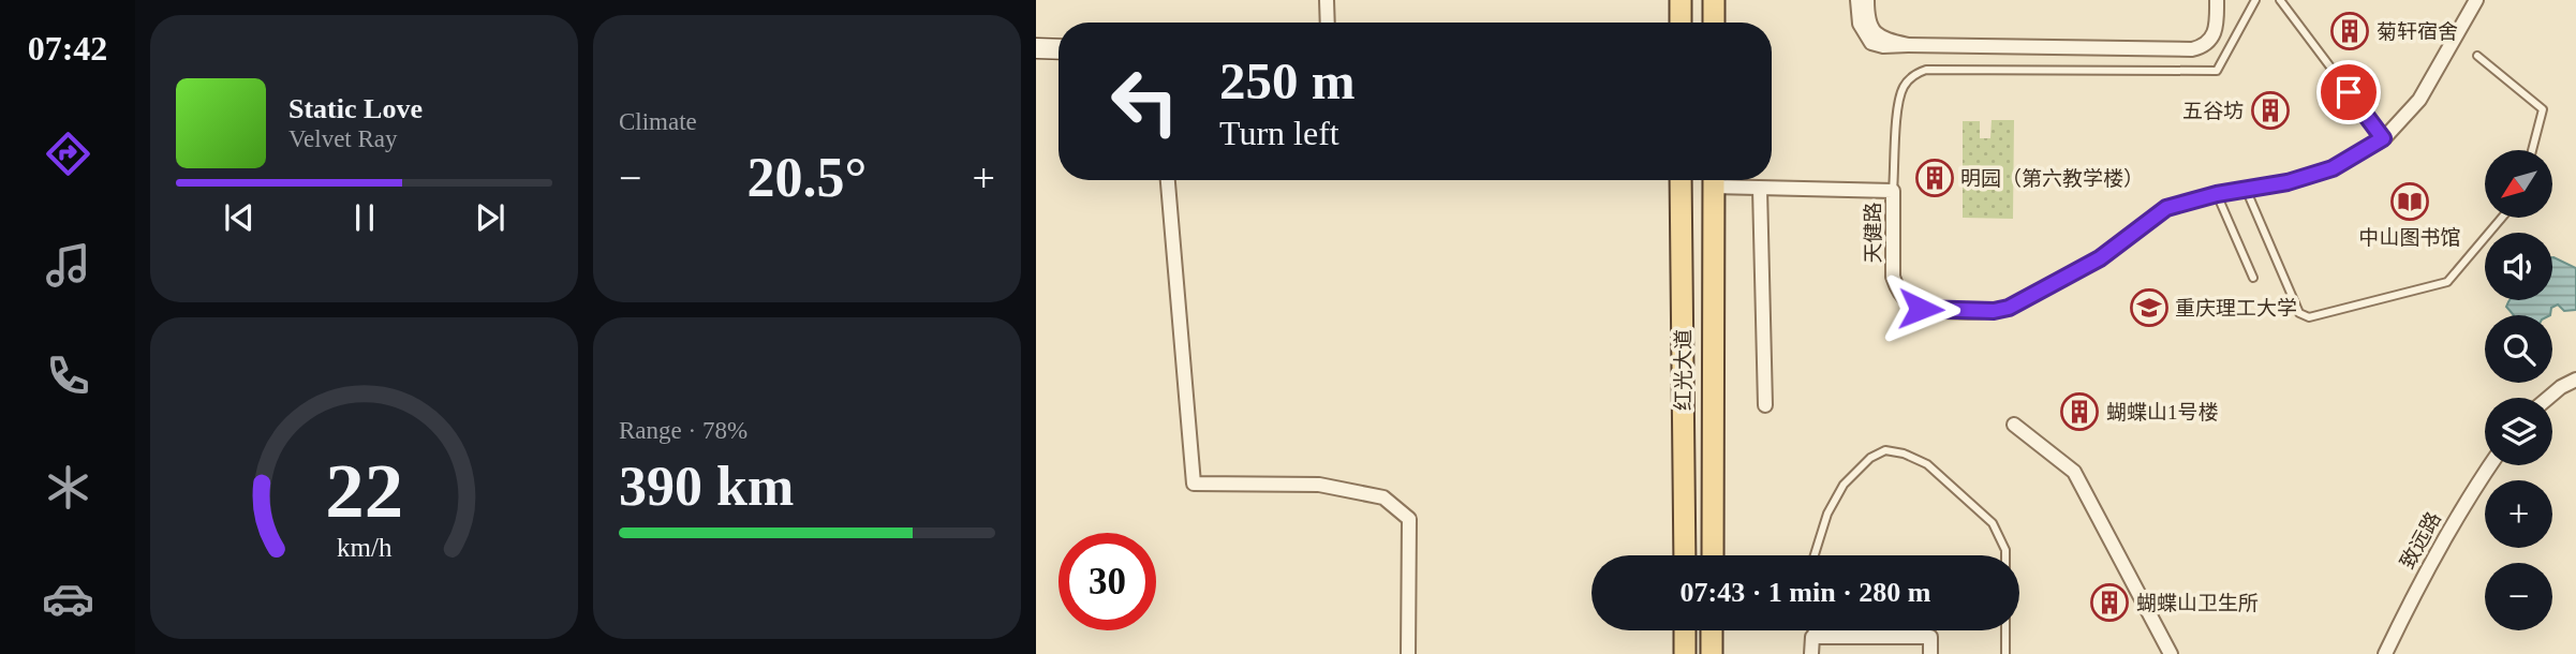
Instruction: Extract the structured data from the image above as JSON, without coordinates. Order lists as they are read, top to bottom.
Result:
{
  "streets": {
    "main road": ["红光大道"],
    "street": ["天健路", "致远路"]
  },
  "places": {
    "building": [
      "菊轩宿舍",
      "五谷坊",
      "明园（第六教学楼）",
      "蝴蝶山1号楼",
      "蝴蝶山卫生所"
    ],
    "library": ["中山图书馆"],
    "school or university": ["重庆理工大学"]
  },
  "north": "bottom left",
  "page": {
    "tabs": "07:42",
    "tile": [
      "Climate",
      ["Range · 78%", "390 km"]
    ],
    "turn": ["250 m", "Turn left"],
    "song": ["Static Love", "Velvet Ray"],
    "heat": ["−", "20.5°", "+"],
    "map_buttons": ["+", "−"],
    "limit": "30",
    "trip": "07:43 · 1 min · 280 m",
    "gauge": ["22", "km/h"]
  }
}
